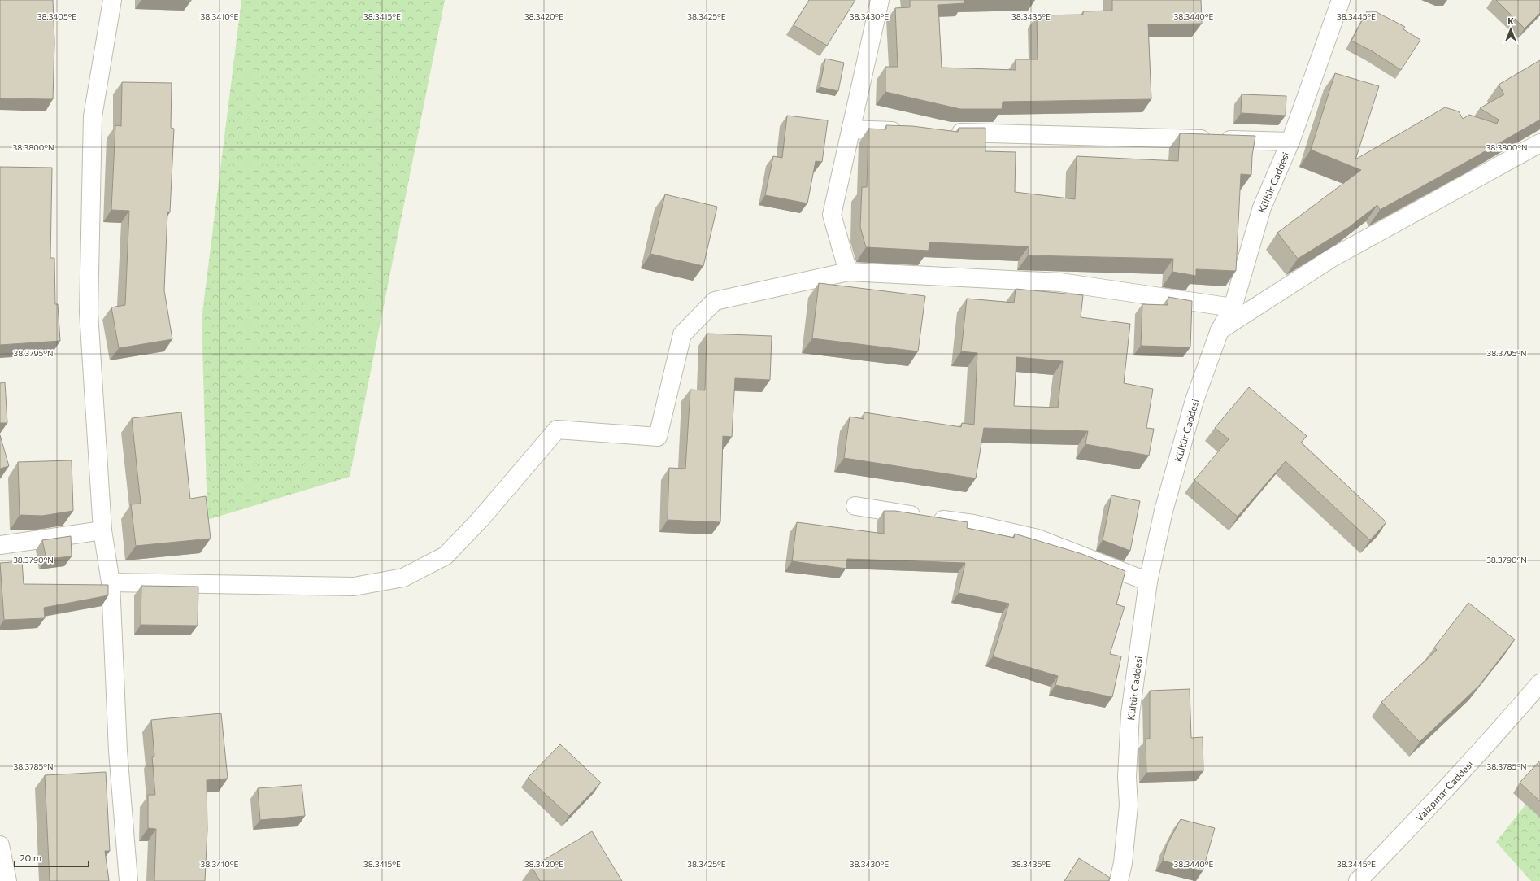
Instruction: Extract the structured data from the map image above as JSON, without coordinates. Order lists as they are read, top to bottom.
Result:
{
  "streets": {
    "street": ["Kültür Caddesi", "Vaizpınar Caddesi"]
  },
  "scale_bar": "20 m",
  "north": "top",
  "coordinates": [
    "38.3405°E",
    "38.3410°E",
    "38.3415°E",
    "38.3420°E",
    "38.3425°E",
    "38.3430°E",
    "38.3435°E",
    "38.3440°E",
    "38.3445°E",
    "38.3800°N",
    "38.3795°N",
    "38.3790°N",
    "38.3785°N"
  ]
}
